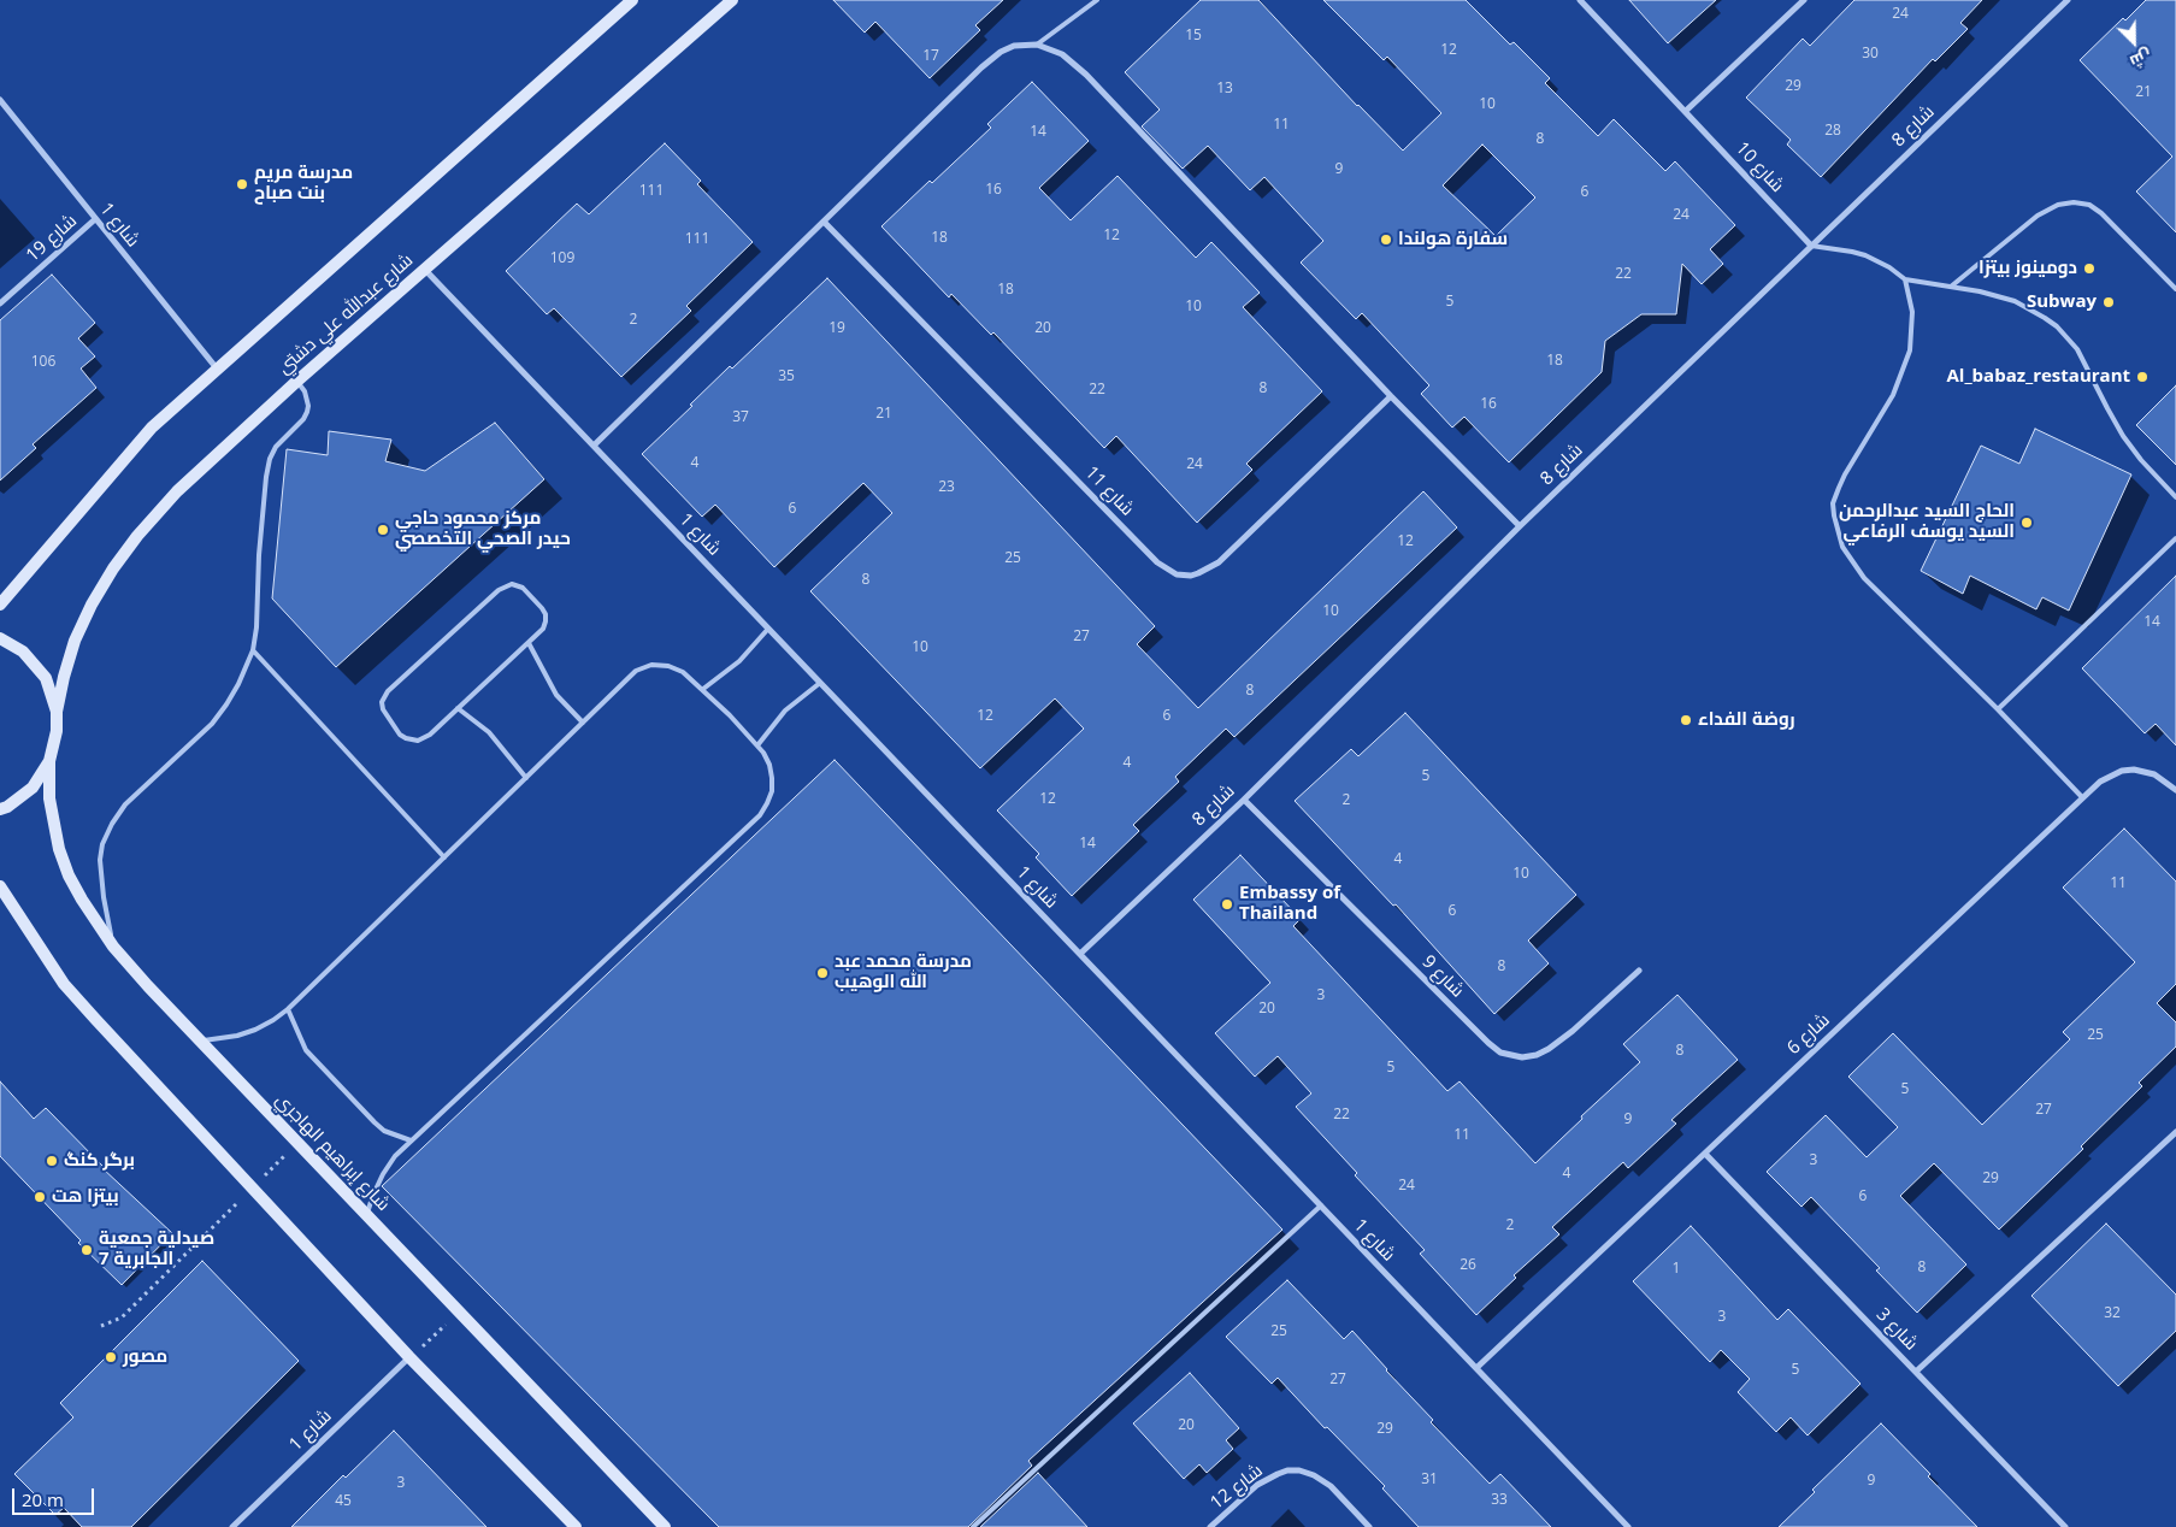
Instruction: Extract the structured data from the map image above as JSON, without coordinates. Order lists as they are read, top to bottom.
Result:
{
  "streets": {
    "main road": ["شارع عبدالله علي دشتي", "شارع إبراهيم الهاجري"],
    "street": [
      "شارع 8",
      "شارع 10",
      "شارع 1",
      "شارع 19",
      "شارع 11",
      "شارع 9",
      "شارع 6",
      "شارع 3",
      "شارع 12"
    ]
  },
  "crossings": [
    ["شارع 8", "شارع 10"],
    ["شارع 8", "شارع 1"],
    ["شارع 8", "شارع 9"],
    ["شارع 1", "شارع 19"],
    ["شارع 1", "شارع عبدالله علي دشتي"],
    ["شارع 1", "شارع 6"],
    ["شارع عبدالله علي دشتي", "شارع إبراهيم الهاجري"],
    ["شارع 6", "شارع 3"]
  ],
  "places": [
    "مدرسة مريم بنت صباح",
    "سفارة هولندا",
    "دومينوز بيتزا",
    "Subway",
    "Al_babaz_restaurant",
    "الحاج السيد عبدالرحمن السيد يوسف الرفاعي",
    "مركز محمود حاجي حيدر الصحي التخصصي",
    "روضة الفداء",
    "Embassy of Thailand",
    "مدرسة محمد عبد الله الوهيب",
    "برگر كنگ",
    "بيتزا هت",
    "صيدلية جمعية الجابرية 7",
    "مصور"
  ],
  "house_numbers": [
    "24",
    "15",
    "12",
    "30",
    "17",
    "29",
    "13",
    "21",
    "10",
    "11",
    "28",
    "14",
    "8",
    "9",
    "16",
    "111",
    "6",
    "24",
    "12",
    "18",
    "111",
    "109",
    "22",
    "18",
    "5",
    "10",
    "2",
    "19",
    "20",
    "18",
    "106",
    "35",
    "8",
    "22",
    "16",
    "21",
    "37",
    "4",
    "24",
    "23",
    "6",
    "12",
    "25",
    "8",
    "10",
    "14",
    "27",
    "10",
    "8",
    "12",
    "6",
    "4",
    "5",
    "12",
    "2",
    "14",
    "4",
    "10",
    "11",
    "6",
    "8",
    "3",
    "20",
    "25",
    "8",
    "5",
    "5",
    "27",
    "22",
    "9",
    "11",
    "3",
    "4",
    "29",
    "24",
    "6",
    "2",
    "26",
    "8",
    "1",
    "32",
    "3",
    "25",
    "5",
    "27",
    "20",
    "29",
    "31",
    "9",
    "3",
    "33",
    "45"
  ],
  "scale_bar": "20 m",
  "north": "bottom right"
}
